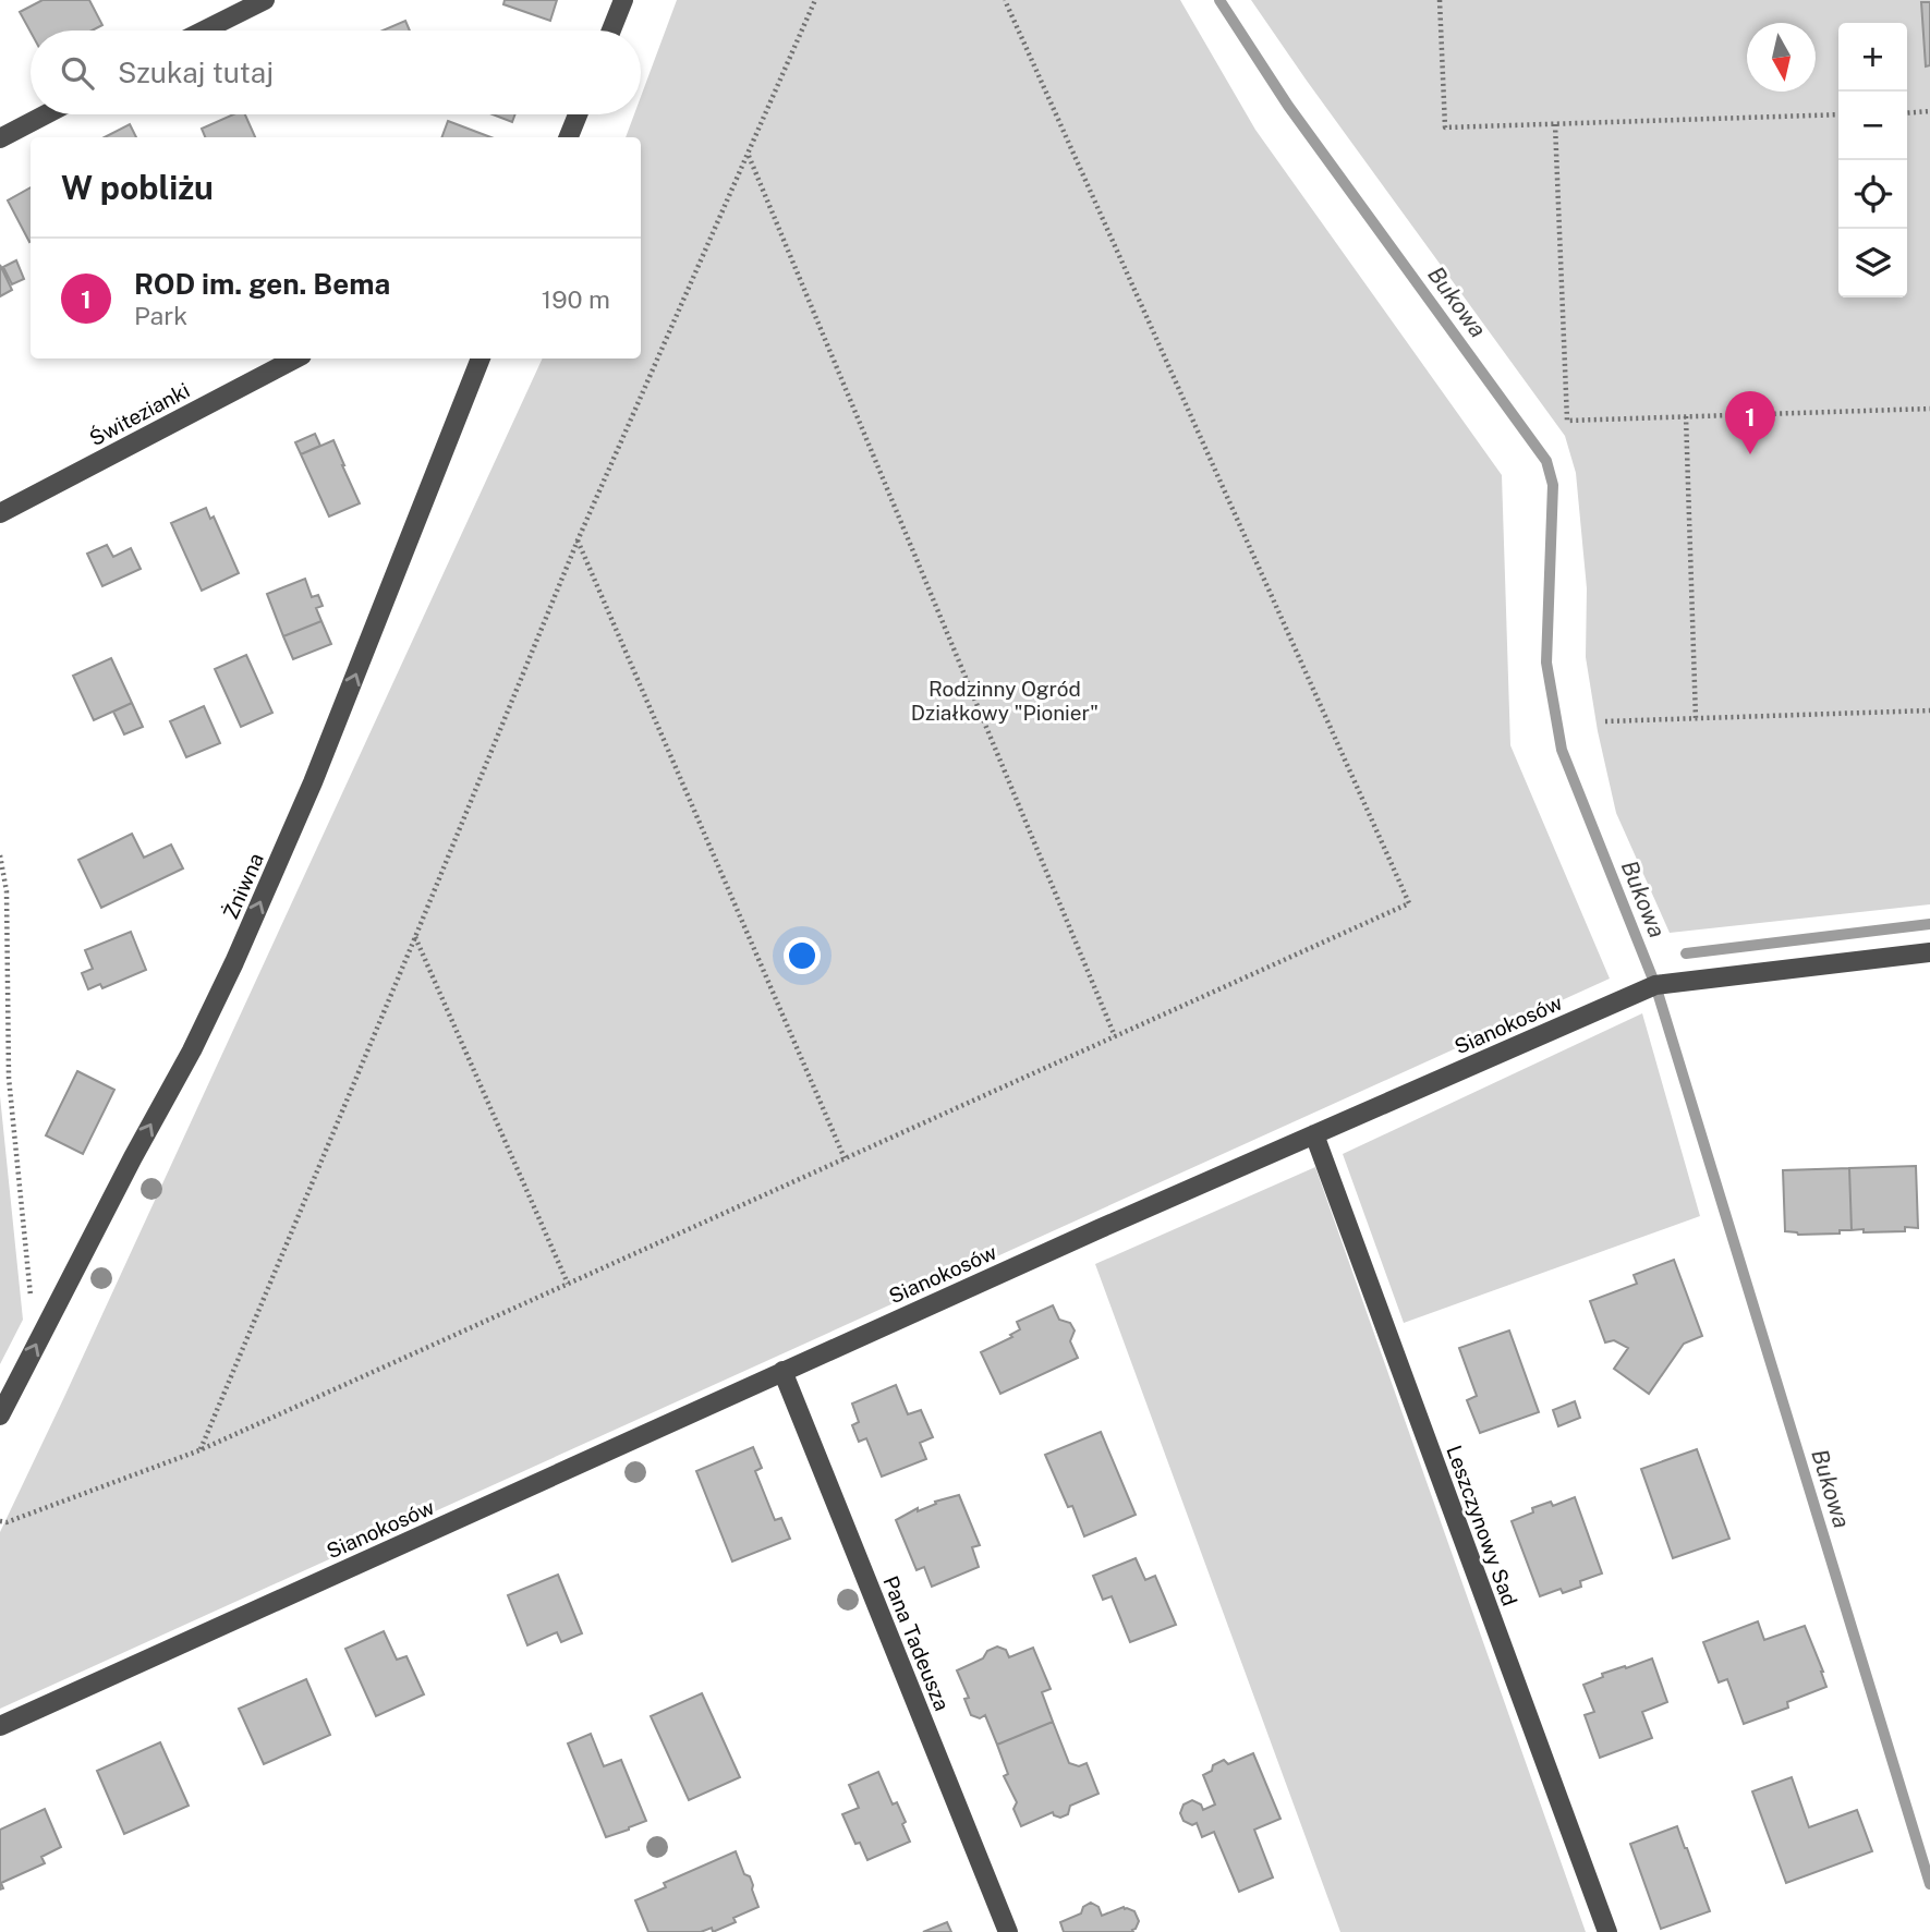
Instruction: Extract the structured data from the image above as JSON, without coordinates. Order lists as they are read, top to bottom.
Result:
{
  "streets": {
    "street": [
      "Świtezianki",
      "Żniwna",
      "Sianokosów",
      "Leszczynowy Sad",
      "Pana Tadeusza"
    ]
  },
  "crossings": [
    ["Sianokosów", "Leszczynowy Sad"],
    ["Sianokosów", "Pana Tadeusza"]
  ],
  "one_way": ["Żniwna"],
  "water": ["Bukowa"],
  "parks": ["Rodzinny Ogród Działkowy \"Pionier\""],
  "north": "bottom",
  "page": {
    "map_buttons": ["+", "−"],
    "search": "Szukaj tutaj",
    "heading": "W pobliżu",
    "list": [
      {
        "mark": "1",
        "name": "ROD im. gen. Bema",
        "note": "Park",
        "value": "190 m"
      }
    ],
    "pins": "1"
  }
}
